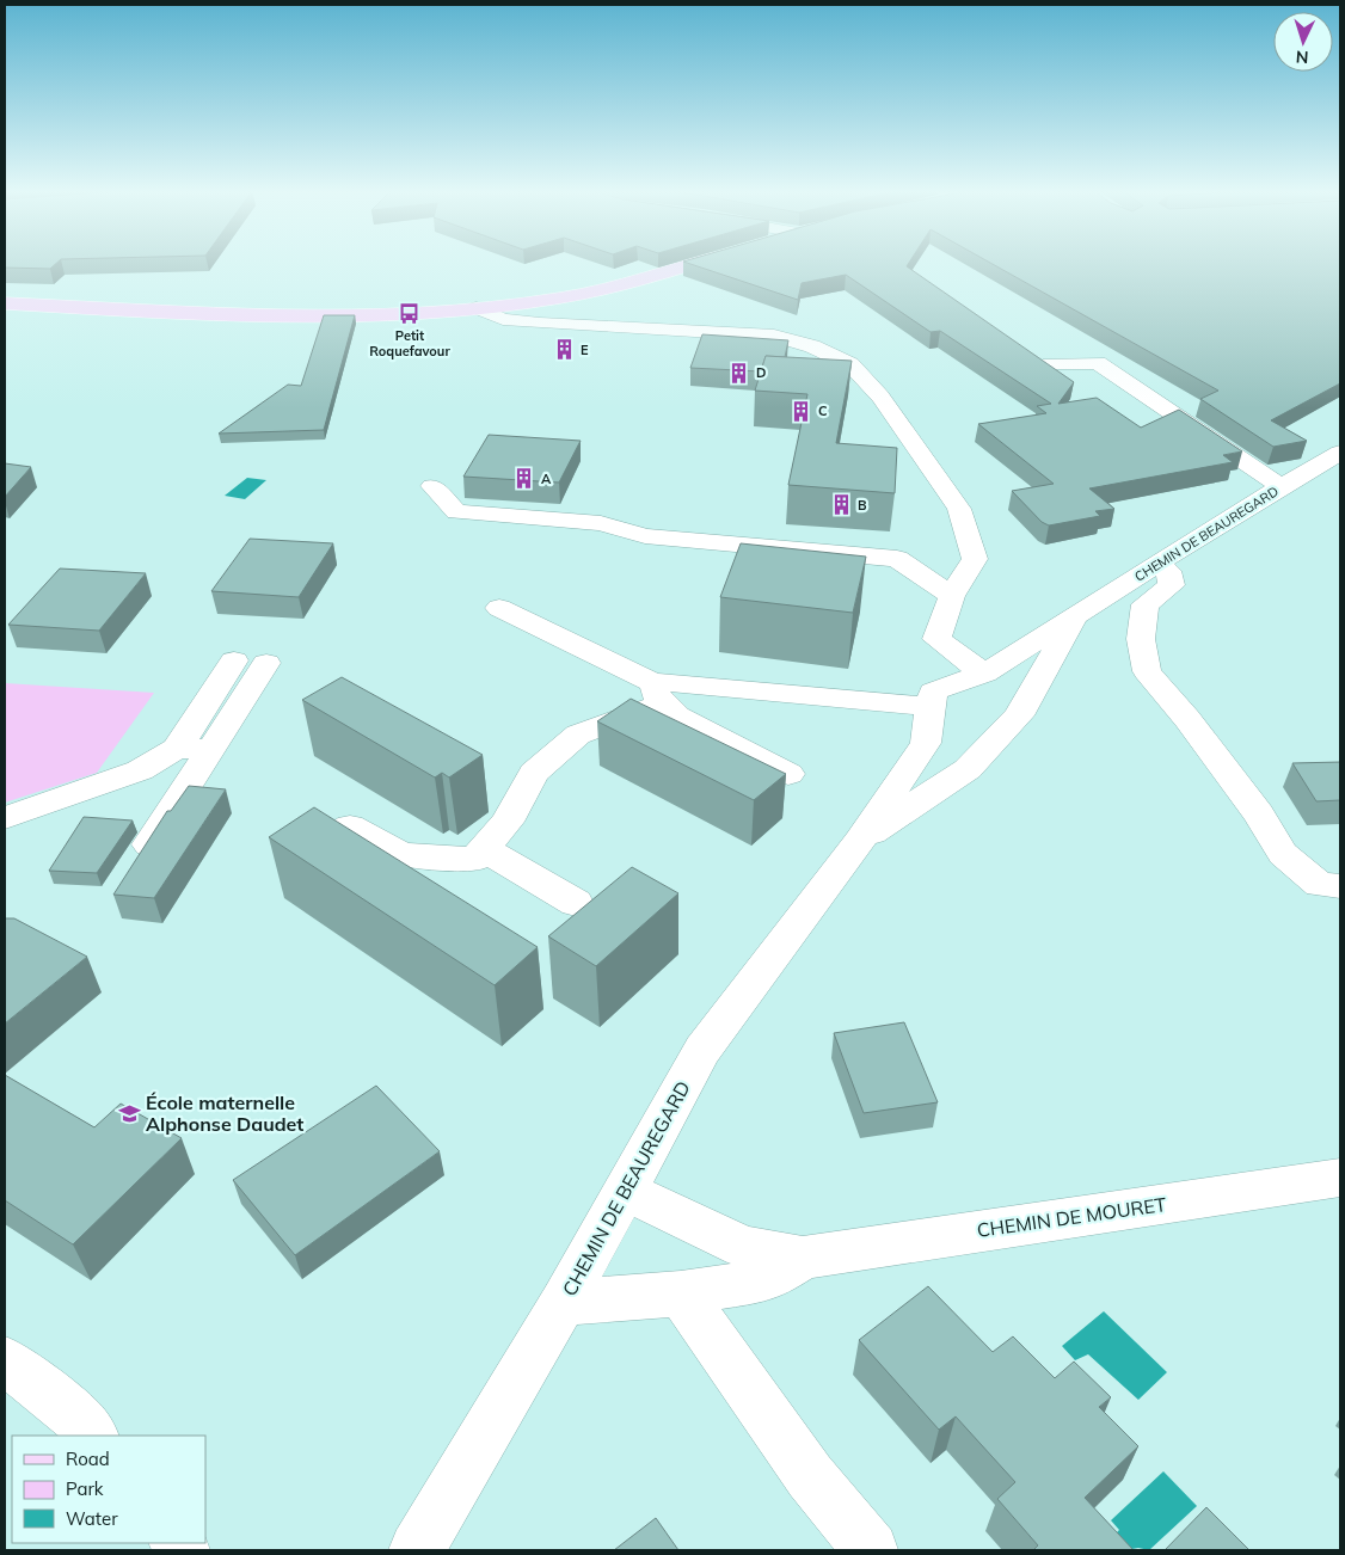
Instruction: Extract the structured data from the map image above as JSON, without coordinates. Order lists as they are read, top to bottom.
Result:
{
  "streets": {
    "street": ["CHEMIN DE BEAUREGARD", "CHEMIN DE MOURET"]
  },
  "places": {
    "bus stop": ["Petit Roquefavour"],
    "building": [
      "E",
      "D",
      "C",
      "A",
      "B"
    ],
    "school or university": ["École maternelle Alphonse Daudet"]
  },
  "legend": ["Road", "Park", "Water"],
  "north": "bottom"
}
